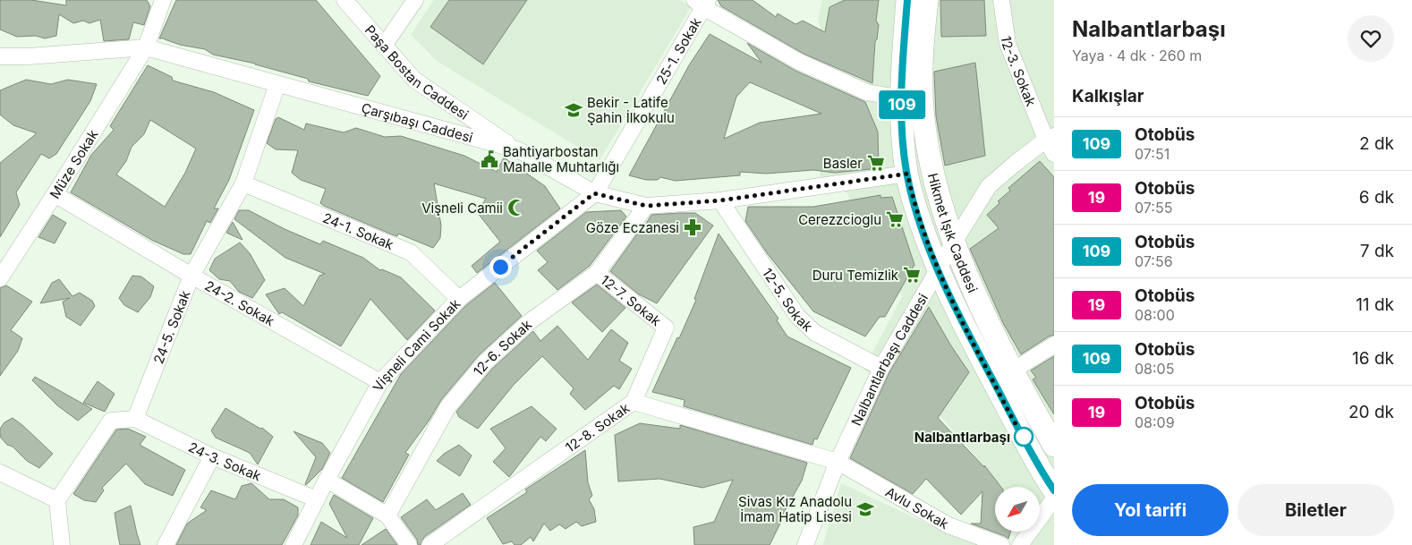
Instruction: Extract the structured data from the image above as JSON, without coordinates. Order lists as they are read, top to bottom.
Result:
{
  "streets": {
    "street": [
      "25-1. Sokak",
      "Paşa Bostan Caddesi",
      "12-3. Sokak",
      "Çarşıbaşı Caddesi",
      "Müze Sokak",
      "24-1. Sokak",
      "Hikmet Işık Caddesi",
      "12-5. Sokak",
      "12-7. Sokak",
      "24-2. Sokak",
      "24-5. Sokak",
      "Vişneli Cami Sokak",
      "12-6. Sokak",
      "Nalbantlarbaşı Caddesi",
      "12-8. Sokak",
      "24-3. Sokak",
      "Avlu Sokak"
    ]
  },
  "crossings": [
    ["25-1. Sokak", "Çarşıbaşı Caddesi"],
    ["25-1. Sokak", "Vişneli Cami Sokak"],
    ["Paşa Bostan Caddesi", "Çarşıbaşı Caddesi"],
    ["12-3. Sokak", "Nalbantlarbaşı Caddesi"],
    ["Çarşıbaşı Caddesi", "Müze Sokak"],
    ["Çarşıbaşı Caddesi", "Hikmet Işık Caddesi"],
    ["Çarşıbaşı Caddesi", "12-5. Sokak"],
    ["Çarşıbaşı Caddesi", "24-5. Sokak"],
    ["Çarşıbaşı Caddesi", "Vişneli Cami Sokak"],
    ["Çarşıbaşı Caddesi", "12-6. Sokak"],
    ["Müze Sokak", "24-2. Sokak"],
    ["24-1. Sokak", "24-5. Sokak"],
    ["24-1. Sokak", "Vişneli Cami Sokak"],
    ["Hikmet Işık Caddesi", "Nalbantlarbaşı Caddesi"],
    ["12-5. Sokak", "Nalbantlarbaşı Caddesi"],
    ["12-7. Sokak", "12-6. Sokak"],
    ["12-7. Sokak", "12-8. Sokak"],
    ["24-2. Sokak", "24-5. Sokak"],
    ["24-2. Sokak", "Vişneli Cami Sokak"],
    ["24-5. Sokak", "24-3. Sokak"],
    ["Vişneli Cami Sokak", "24-3. Sokak"],
    ["Nalbantlarbaşı Caddesi", "12-8. Sokak"],
    ["Nalbantlarbaşı Caddesi", "Avlu Sokak"],
    ["12-8. Sokak", "Avlu Sokak"]
  ],
  "places": {
    "school or university": ["Bekir - Latife Şahin İlkokulu", "Sivas Kız Anadolu İmam Hatip Lisesi"],
    "public building": ["Bahtiyarbostan Mahalle Muhtarlığı"],
    "supermarket": ["Basler", "Cerezzcioglu", "Duru Temizlik"],
    "mosque": ["Vişneli Camii"],
    "pharmacy": ["Göze Eczanesi"],
    "other": ["Nalbantlarbaşı"]
  },
  "lines": ["bus line 109"],
  "north": "bottom left",
  "page": {
    "on_map": "109",
    "heading": [
      ["Nalbantlarbaşı", "Yaya · 4 dk · 260 m"],
      "Kalkışlar"
    ],
    "list": [
      {
        "mark": "109",
        "name": "Otobüs",
        "note": "07:51",
        "value": "2 dk"
      },
      {
        "mark": "19",
        "name": "Otobüs",
        "note": "07:55",
        "value": "6 dk"
      },
      {
        "mark": "109",
        "name": "Otobüs",
        "note": "07:56",
        "value": "7 dk"
      },
      {
        "mark": "19",
        "name": "Otobüs",
        "note": "08:00",
        "value": "11 dk"
      },
      {
        "mark": "109",
        "name": "Otobüs",
        "note": "08:05",
        "value": "16 dk"
      },
      {
        "mark": "19",
        "name": "Otobüs",
        "note": "08:09",
        "value": "20 dk"
      }
    ],
    "buttons": ["Yol tarifi", "Biletler"]
  }
}
